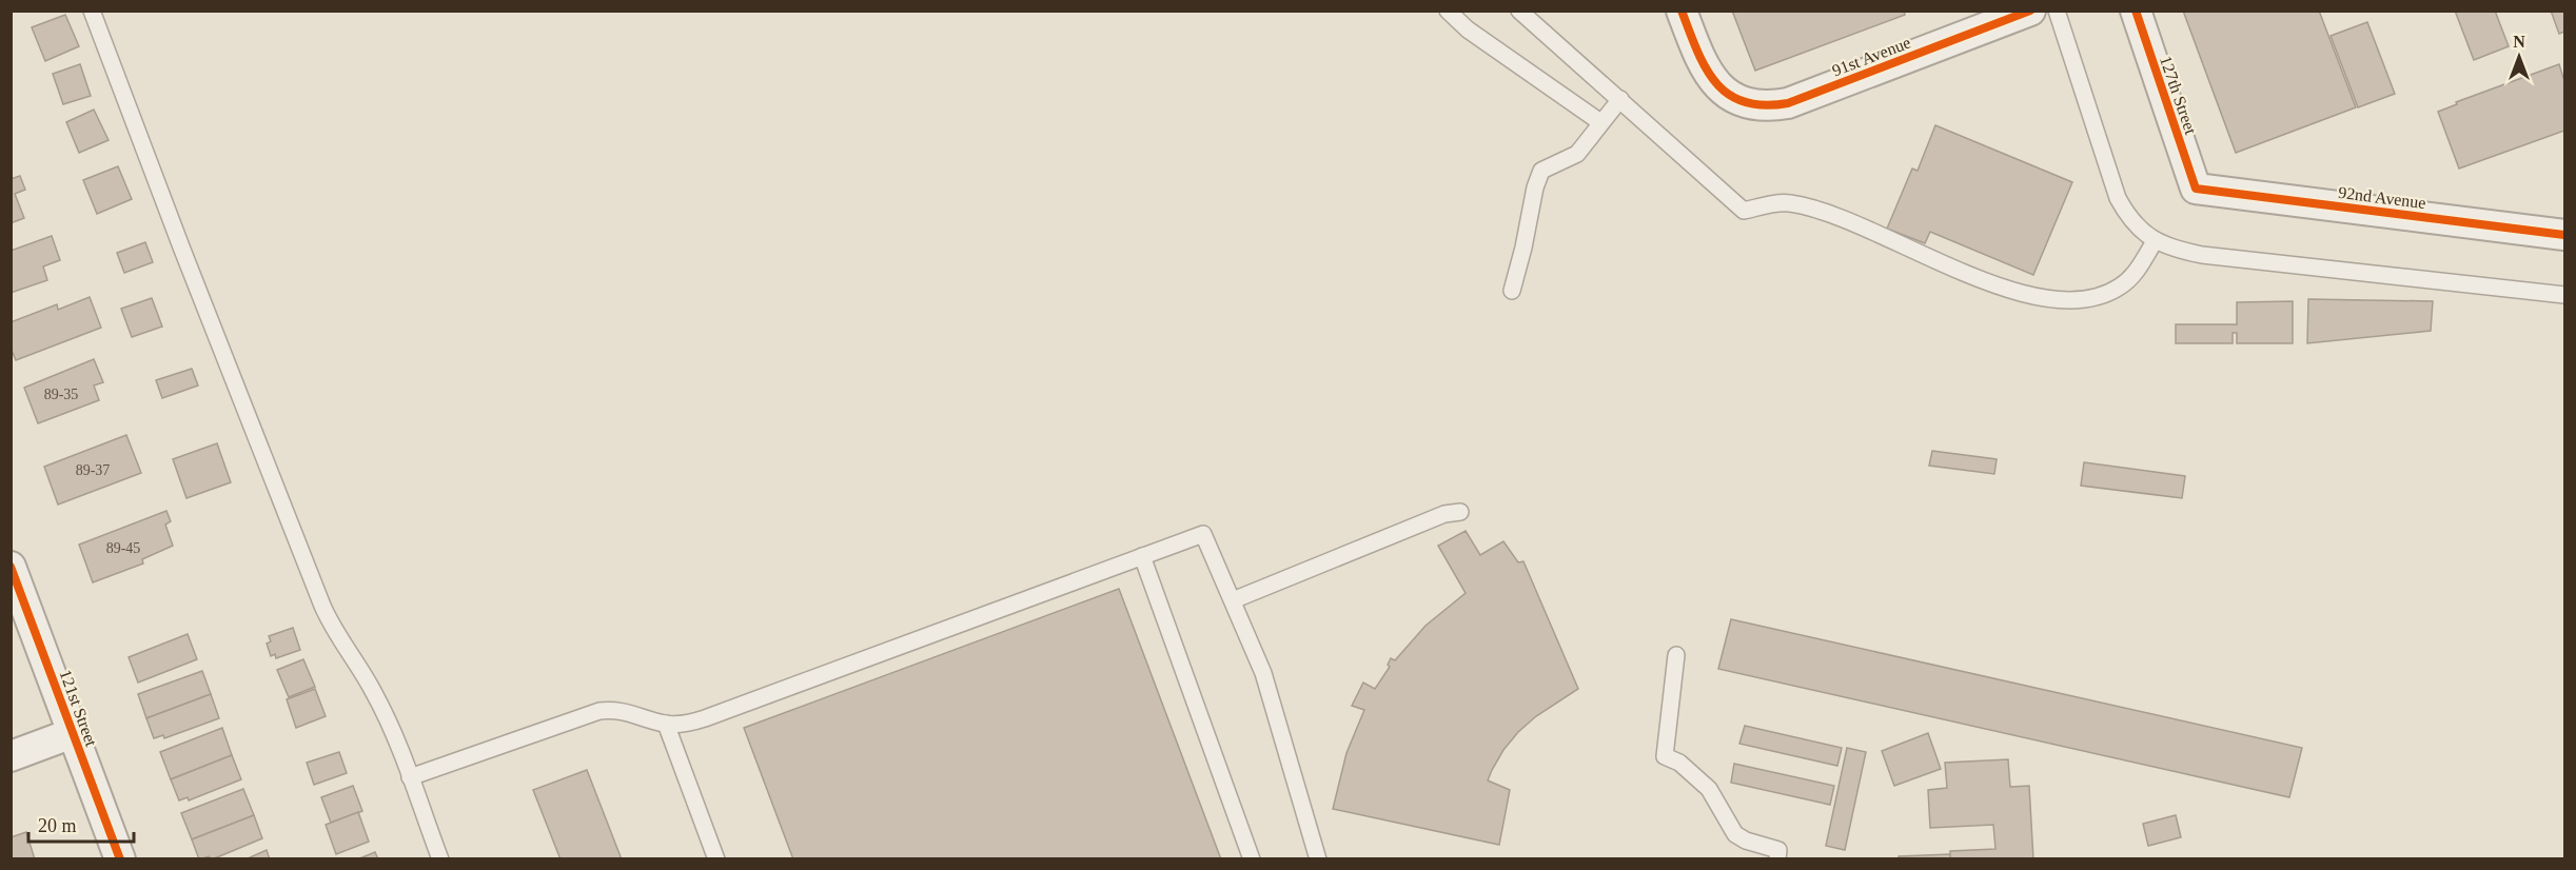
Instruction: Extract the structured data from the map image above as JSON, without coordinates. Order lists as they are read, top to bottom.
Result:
{
  "streets": {
    "street": [
      "91st Avenue",
      "127th Street",
      "92nd Avenue",
      "121st Street"
    ]
  },
  "crossings": [
    ["127th Street", "92nd Avenue"]
  ],
  "house_numbers": ["89-35", "89-37", "89-45"],
  "scale_bar": "20 m",
  "north": "top"
}
